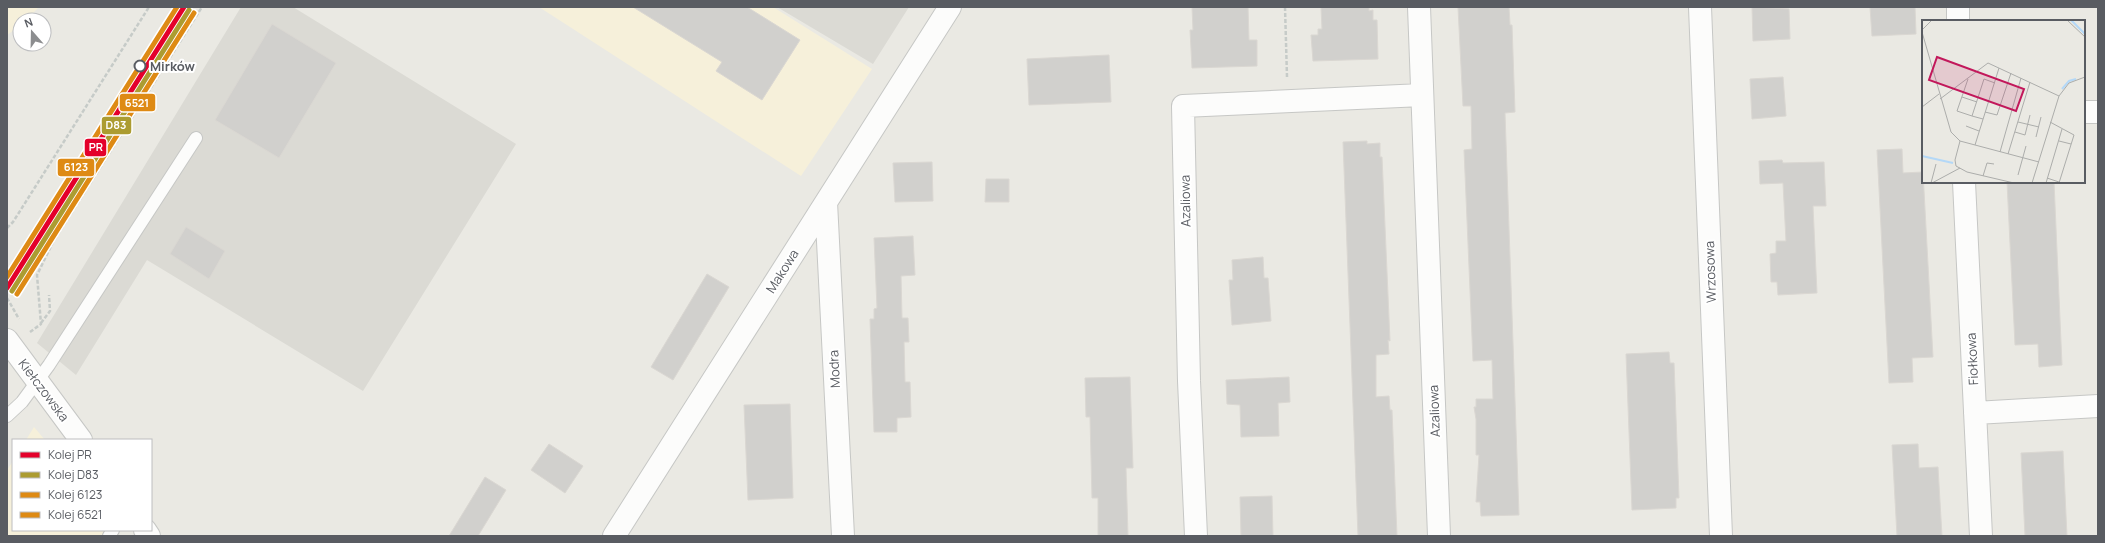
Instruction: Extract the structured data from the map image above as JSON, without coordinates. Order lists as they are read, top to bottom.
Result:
{
  "streets": {
    "street": [
      "Azaliowa",
      "Makowa",
      "Wrzosowa",
      "Fiołkowa",
      "Modra",
      "Kiełczowska"
    ]
  },
  "crossings": [
    ["Makowa", "Modra"]
  ],
  "places": ["Mirków"],
  "lines": [
    "rail line PR",
    "rail line 6123",
    "rail line D83",
    "rail line 6521"
  ],
  "legend": [
    "Kolej PR",
    "Kolej D83",
    "Kolej 6123",
    "Kolej 6521"
  ],
  "north": "top"
}
